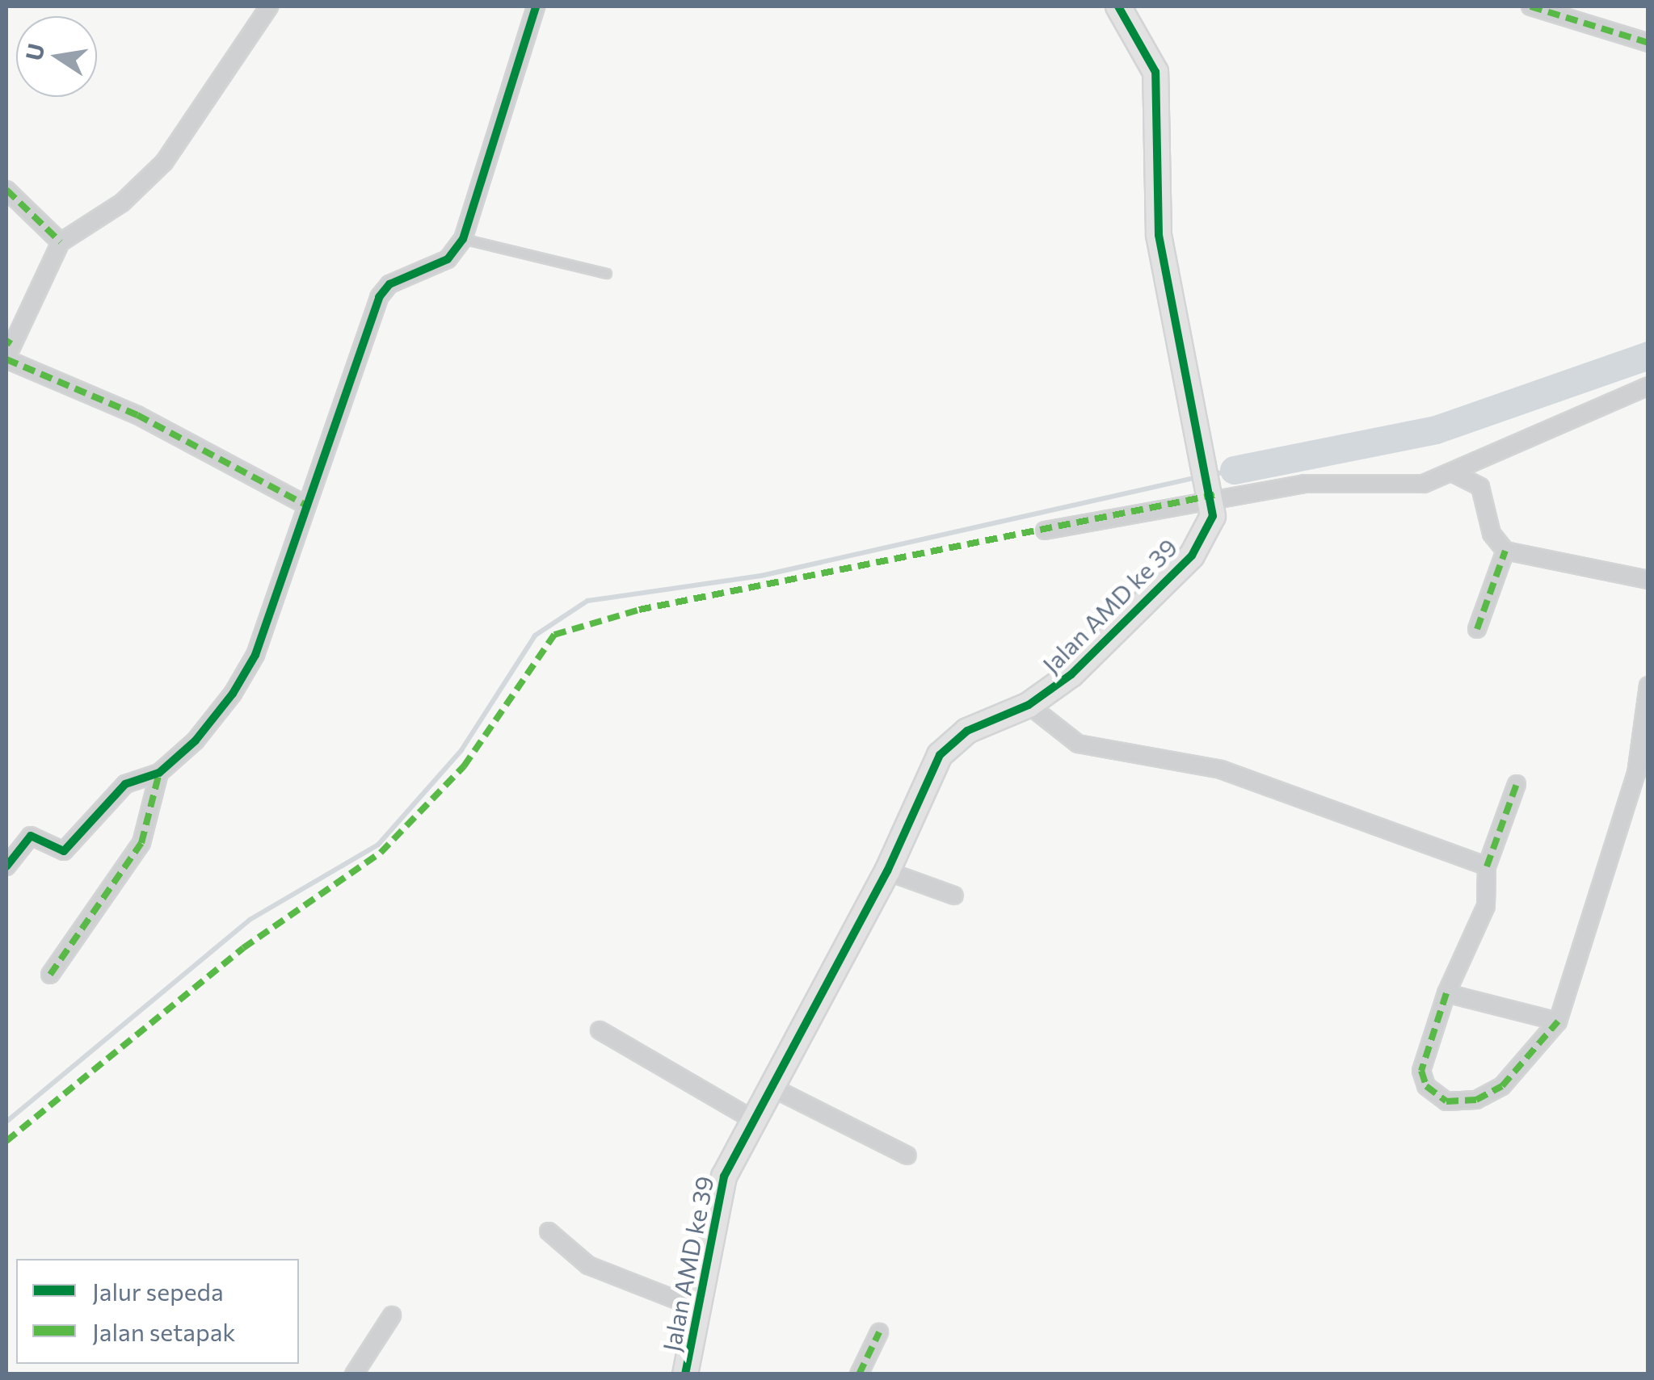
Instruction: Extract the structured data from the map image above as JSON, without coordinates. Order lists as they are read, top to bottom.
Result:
{
  "streets": {
    "street": ["Jalan AMD ke 39"]
  },
  "legend": ["Jalur sepeda", "Jalan setapak"],
  "north": "left"
}
